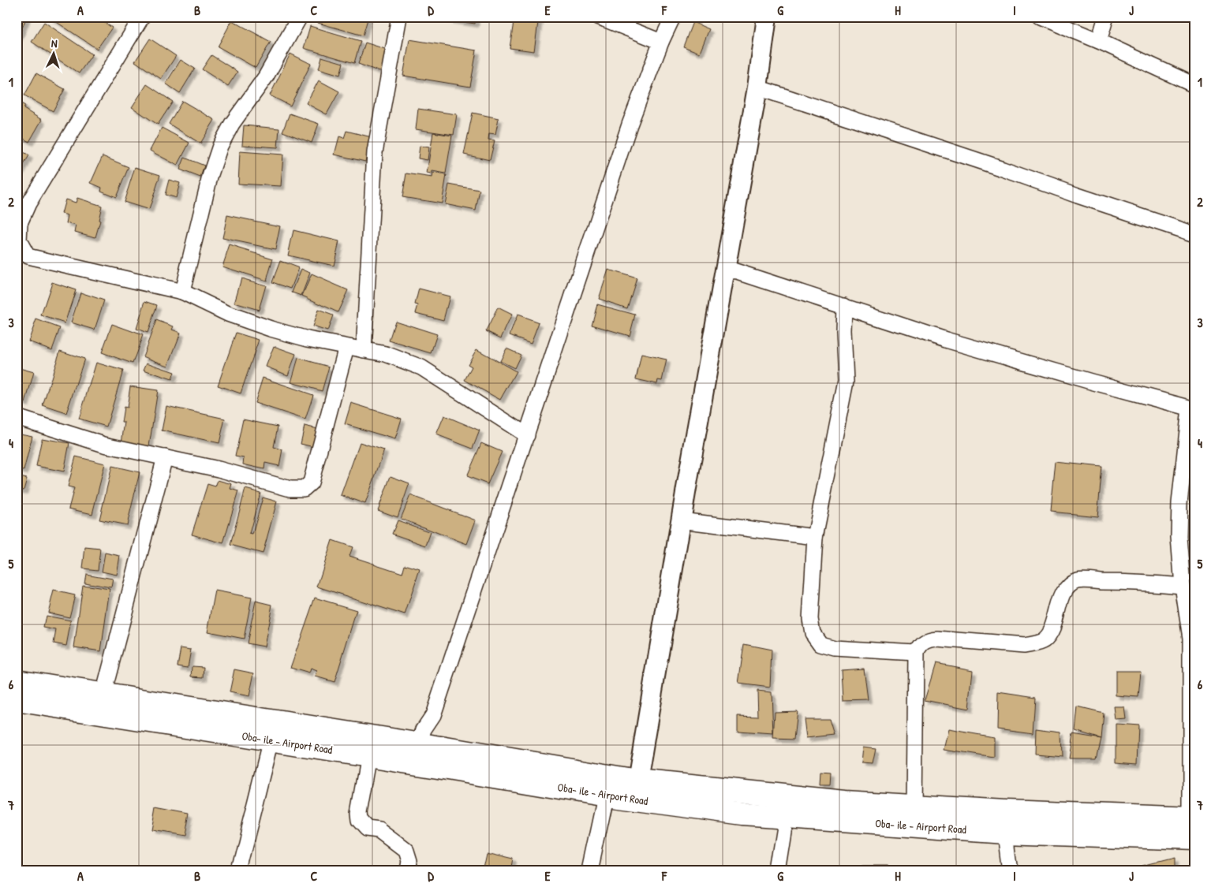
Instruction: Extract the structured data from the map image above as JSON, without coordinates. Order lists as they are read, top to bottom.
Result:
{
  "streets": {
    "main road": ["Oba- ile - Airport Road"]
  },
  "north": "top",
  "grid": {
    "columns": [
      "A",
      "B",
      "C",
      "D",
      "E",
      "F",
      "G",
      "H",
      "I",
      "J"
    ],
    "rows": [
      "1",
      "2",
      "3",
      "4",
      "5",
      "6",
      "7"
    ]
  }
}
